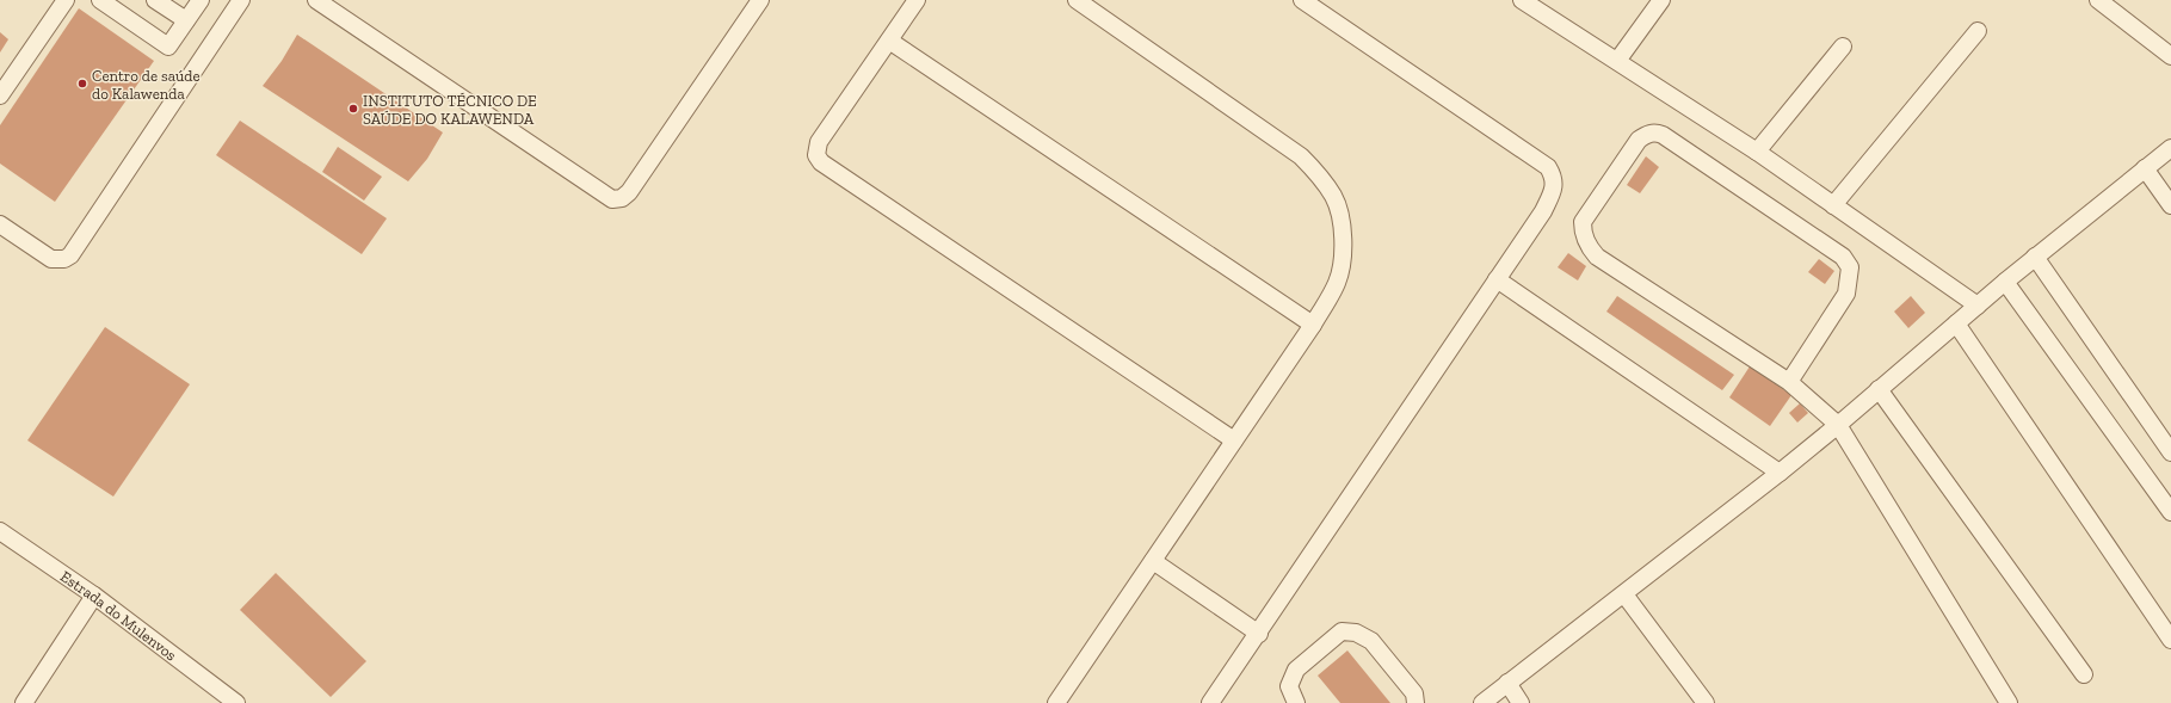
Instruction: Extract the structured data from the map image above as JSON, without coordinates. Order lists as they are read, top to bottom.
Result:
{
  "streets": {
    "street": ["Estrada do Mulenvos"]
  },
  "places": ["Centro de saúde do Kalawenda", "INSTITUTO TÉCNICO DE SAÚDE DO KALAWENDA"]
}
